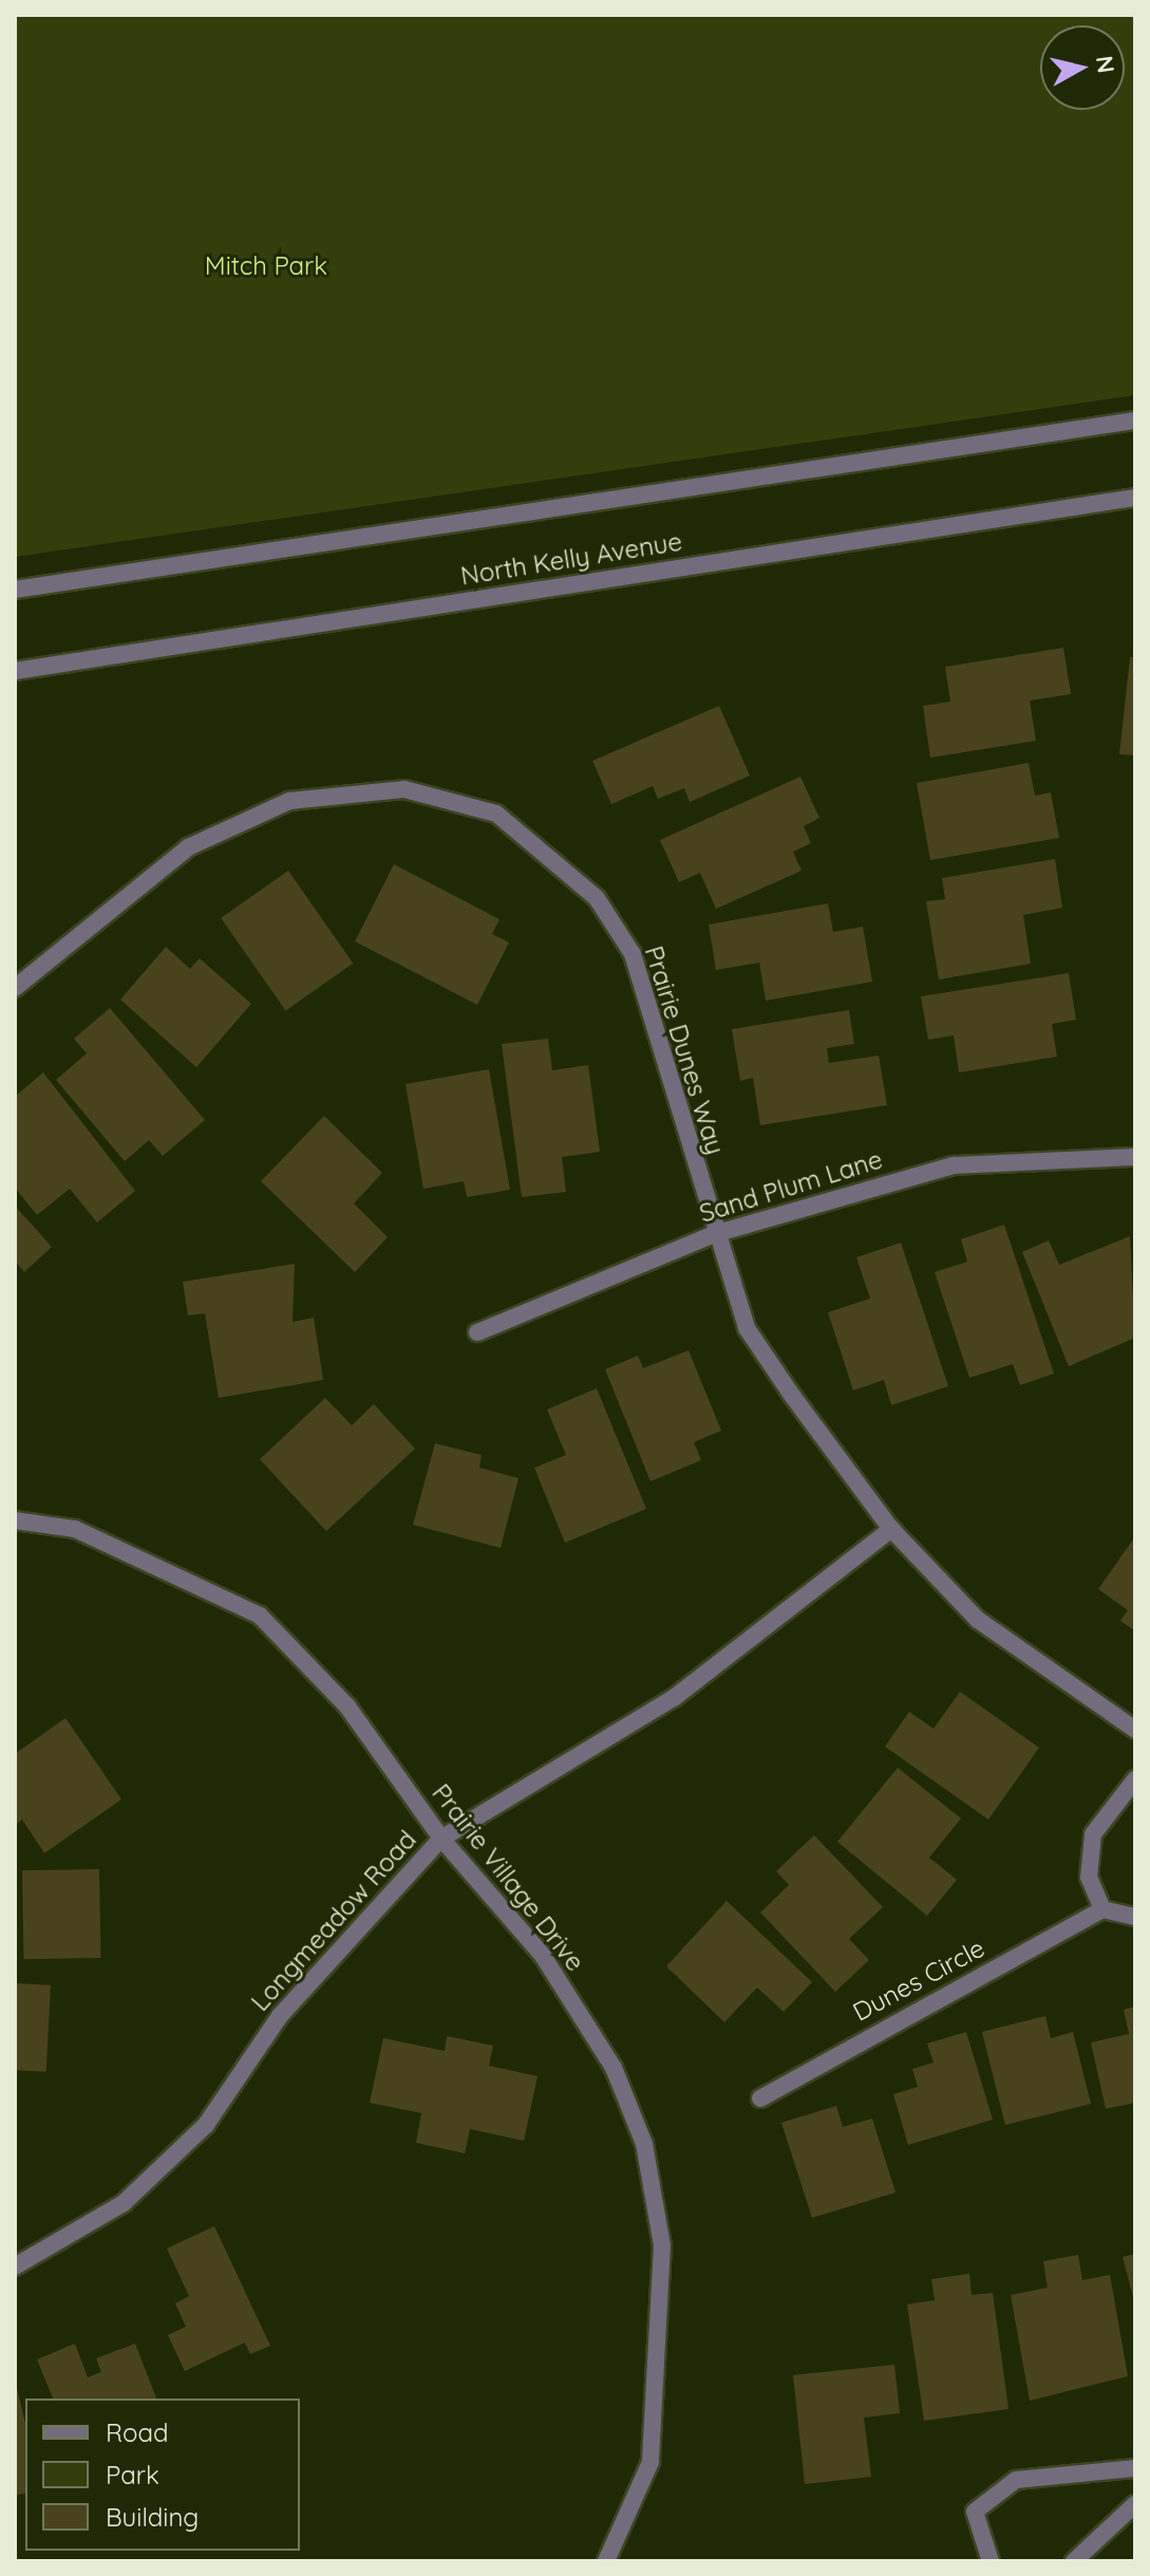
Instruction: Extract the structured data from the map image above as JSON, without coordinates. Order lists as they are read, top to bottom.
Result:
{
  "streets": {
    "street": [
      "North Kelly Avenue",
      "Prairie Dunes Way",
      "Sand Plum Lane",
      "Prairie Village Drive",
      "Longmeadow Road",
      "Dunes Circle"
    ]
  },
  "crossings": [
    ["Prairie Dunes Way", "Sand Plum Lane"],
    ["Prairie Dunes Way", "Longmeadow Road"],
    ["Prairie Village Drive", "Longmeadow Road"]
  ],
  "parks": ["Mitch Park"],
  "legend": ["Road", "Park", "Building"],
  "north": "right"
}
